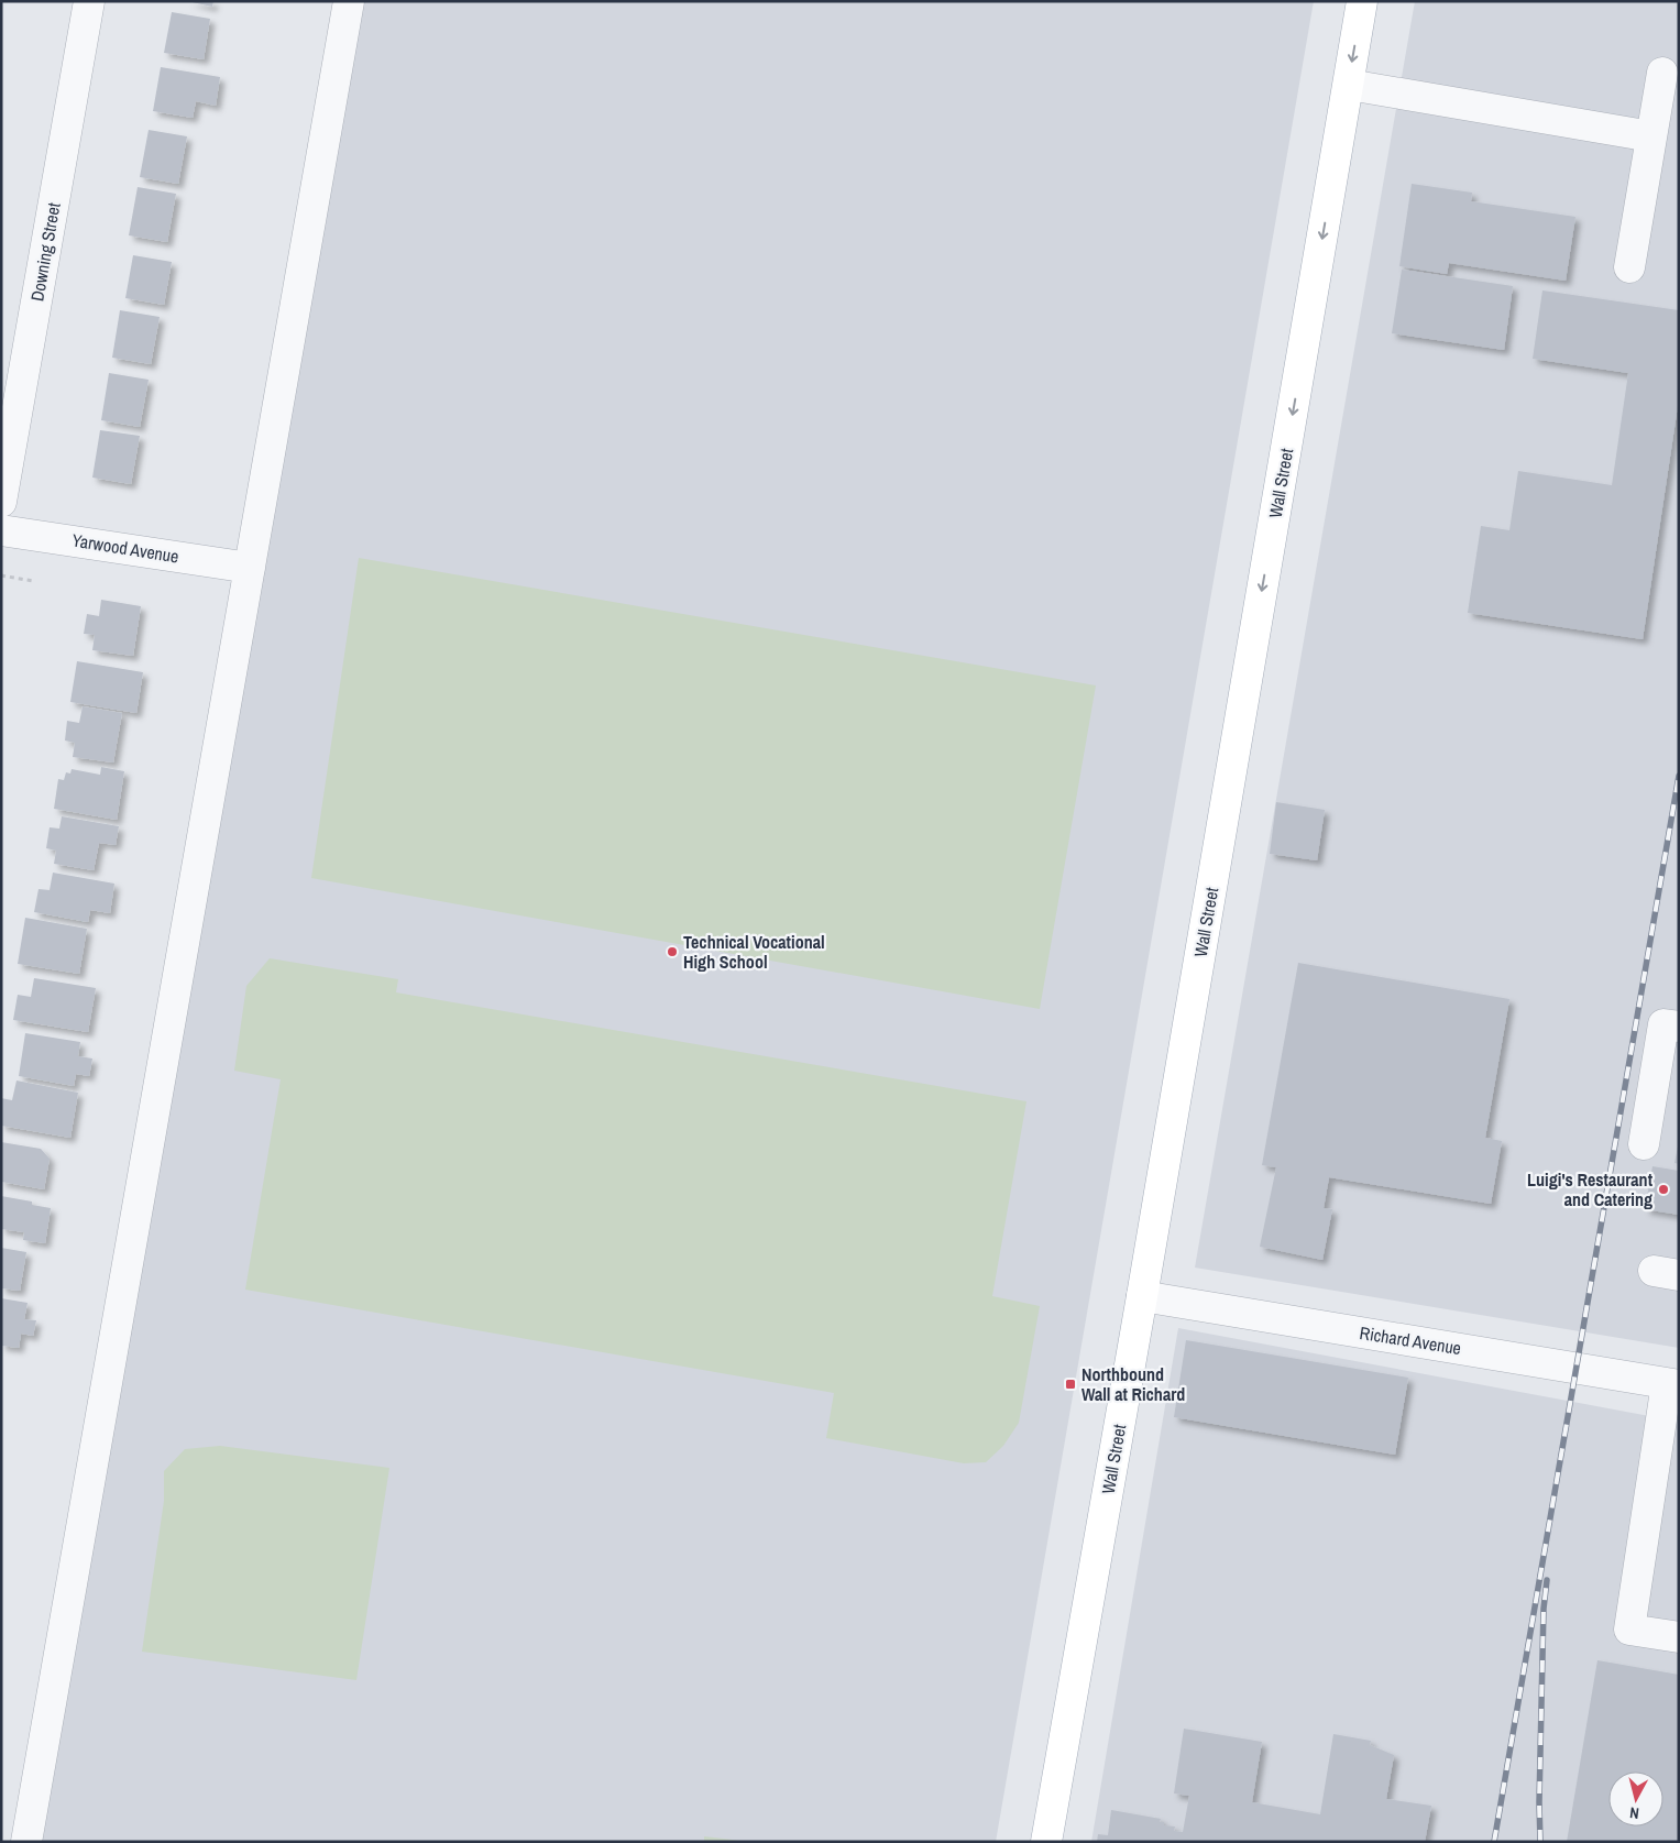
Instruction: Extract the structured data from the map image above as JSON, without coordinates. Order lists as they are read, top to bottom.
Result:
{
  "streets": {
    "main road": ["Wall Street"],
    "street": ["Downing Street", "Yarwood Avenue", "Richard Avenue"]
  },
  "crossings": [
    ["Wall Street", "Richard Avenue"]
  ],
  "one_way": ["Wall Street"],
  "places": {
    "other": ["Technical Vocational High School", "Luigi's Restaurant and Catering"],
    "transit": ["Northbound Wall at Richard"]
  },
  "north": "bottom"
}
